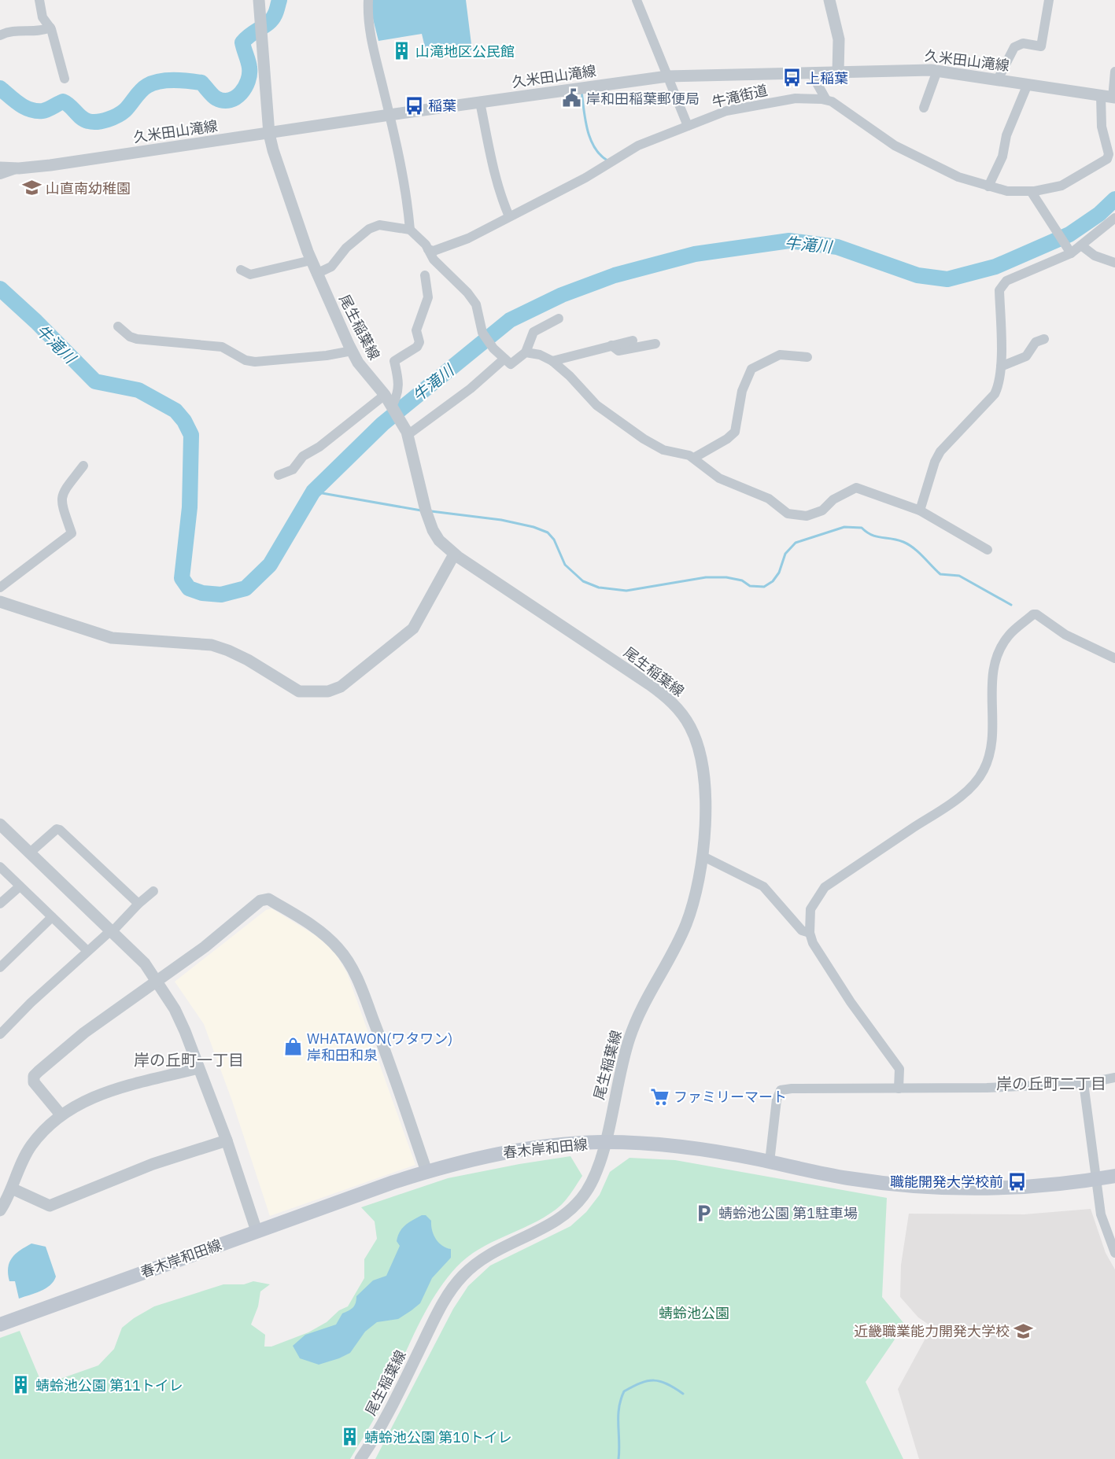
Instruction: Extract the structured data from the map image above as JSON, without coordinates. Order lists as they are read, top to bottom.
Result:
{
  "streets": {
    "main road": ["春木岸和田線"],
    "street": ["久米田山滝線", "牛滝街道", "尾生稲葉線"]
  },
  "crossings": [
    ["久米田山滝線", "尾生稲葉線"],
    ["尾生稲葉線", "春木岸和田線"]
  ],
  "districts": ["岸の丘町一丁目", "岸の丘町二丁目"],
  "water": ["牛滝川"],
  "parks": ["蜻蛉池公園"],
  "places": {
    "building": ["山滝地区公民館", "蜻蛉池公園 第11トイレ", "蜻蛉池公園 第10トイレ"],
    "bus stop": ["上稲葉", "稲葉", "職能開発大学校前"],
    "public building": ["岸和田稲葉郵便局"],
    "school or university": ["山直南幼稚園", "近畿職業能力開発大学校"],
    "shop": ["WHATAWON(ワタワン) 岸和田和泉"],
    "supermarket": ["ファミリーマート"],
    "parking": ["蜻蛉池公園 第1駐車場"]
  }
}
